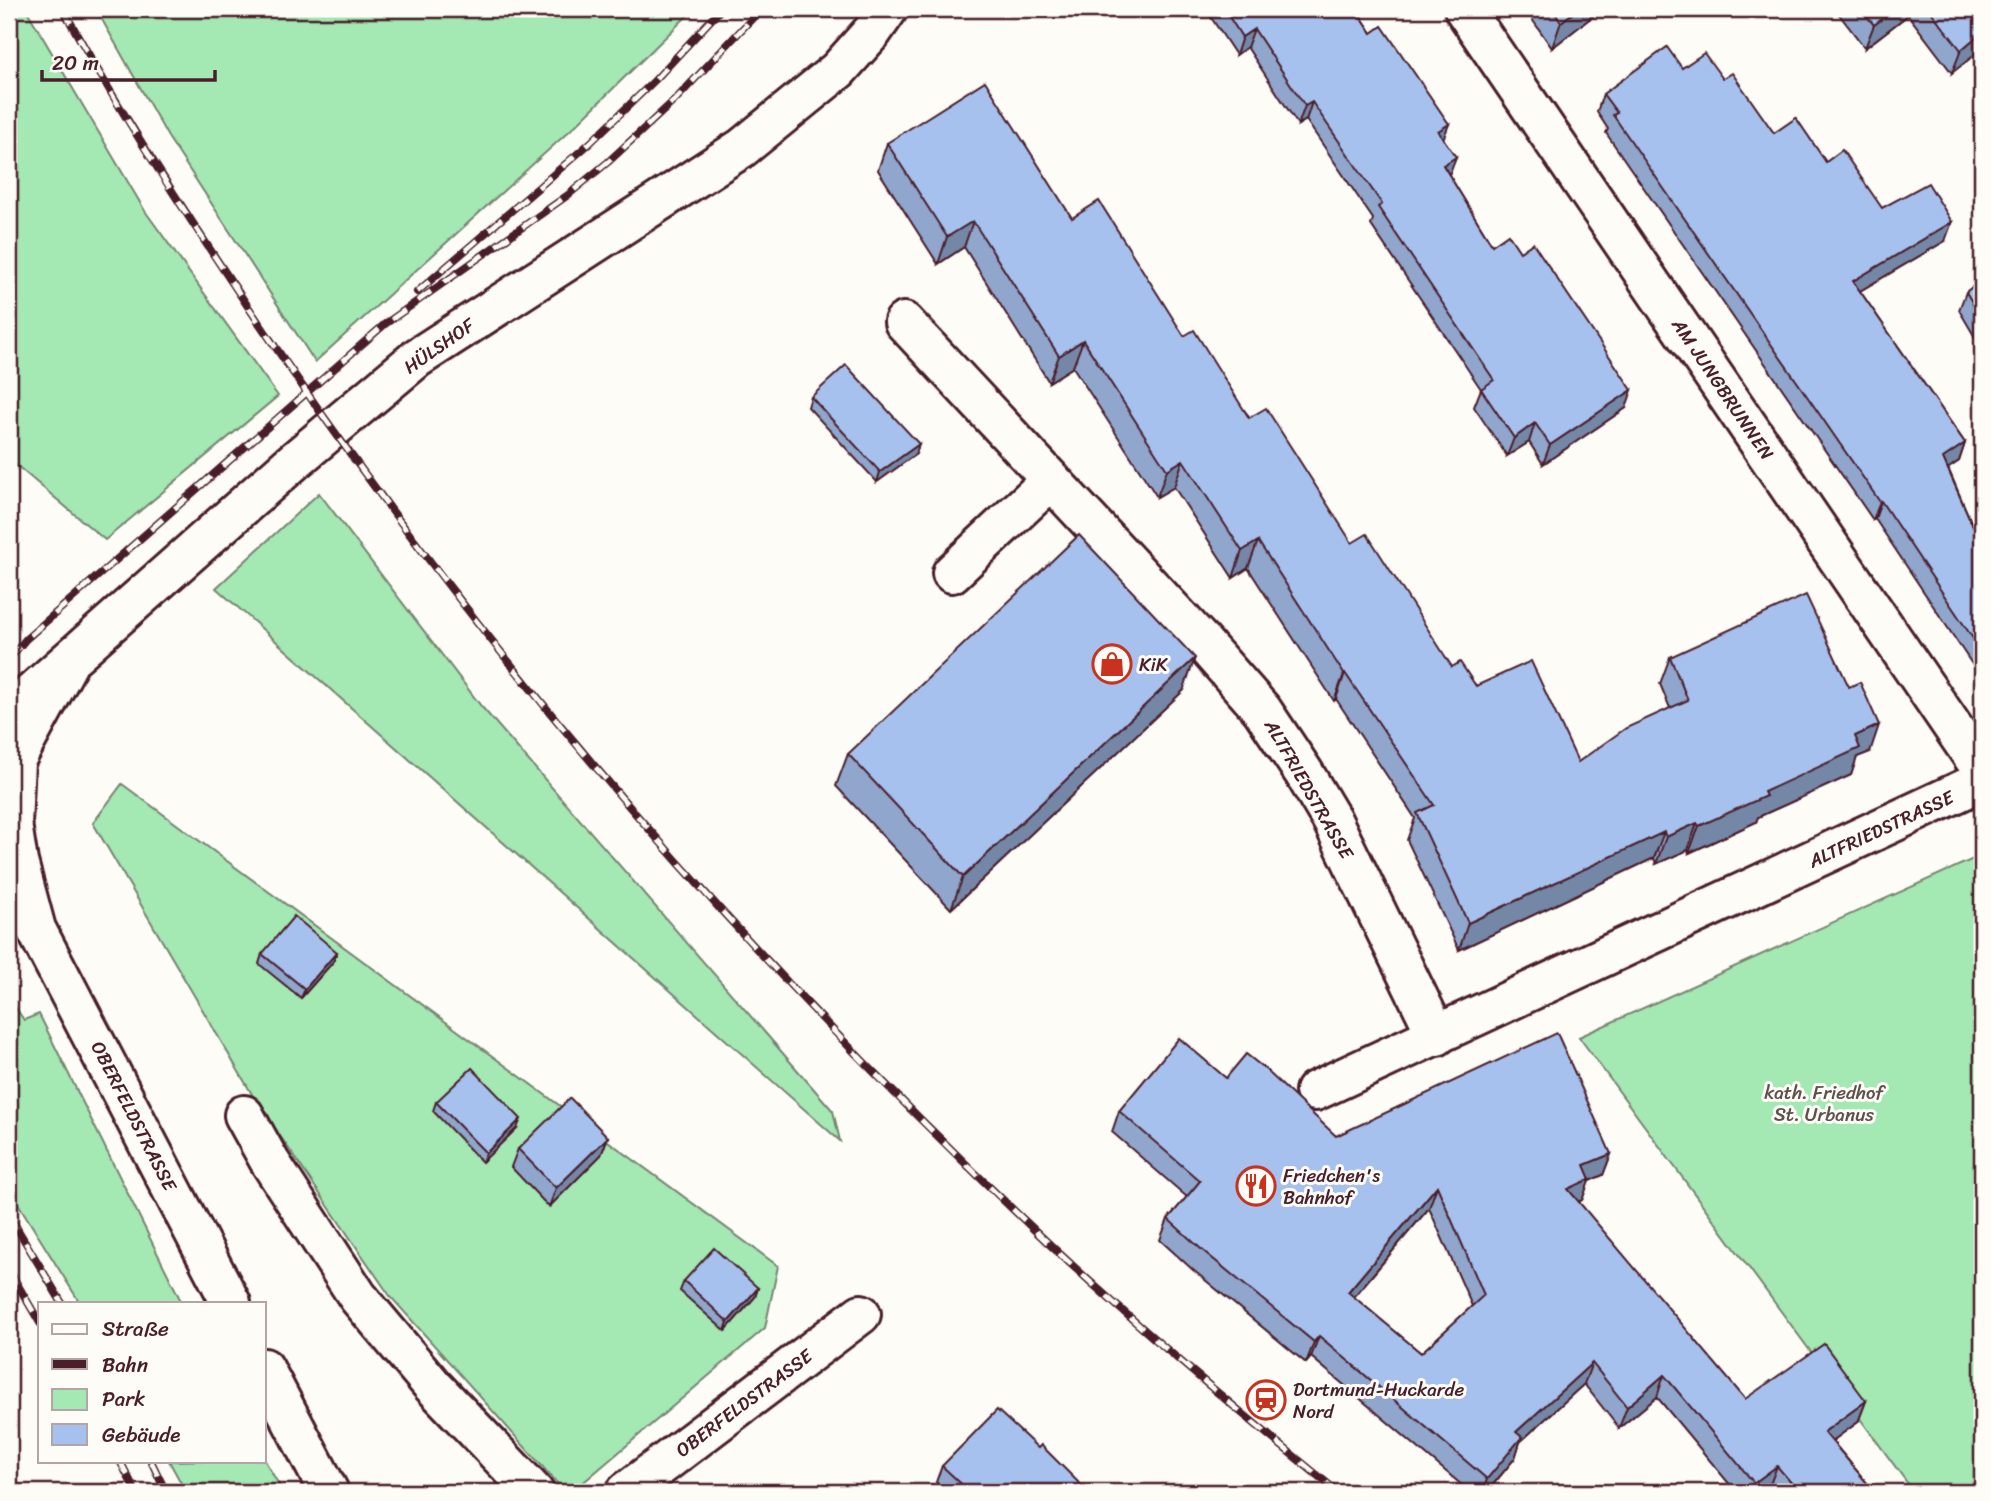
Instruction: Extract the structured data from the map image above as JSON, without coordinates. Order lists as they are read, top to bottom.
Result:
{
  "streets": {
    "street": [
      "HÜLSHOF",
      "AM JUNGBRUNNEN",
      "ALTFRIEDSTRASSE",
      "OBERFELDSTRASSE"
    ]
  },
  "crossings": [
    ["HÜLSHOF", "OBERFELDSTRASSE"]
  ],
  "parks": ["kath. Friedhof St. Urbanus"],
  "places": {
    "shop": ["KiK"],
    "restaurant": ["Friedchen's Bahnhof"],
    "station": ["Dortmund-Huckarde Nord"]
  },
  "legend": [
    "Straße",
    "Bahn",
    "Park",
    "Gebäude"
  ],
  "scale_bar": "20 m"
}
